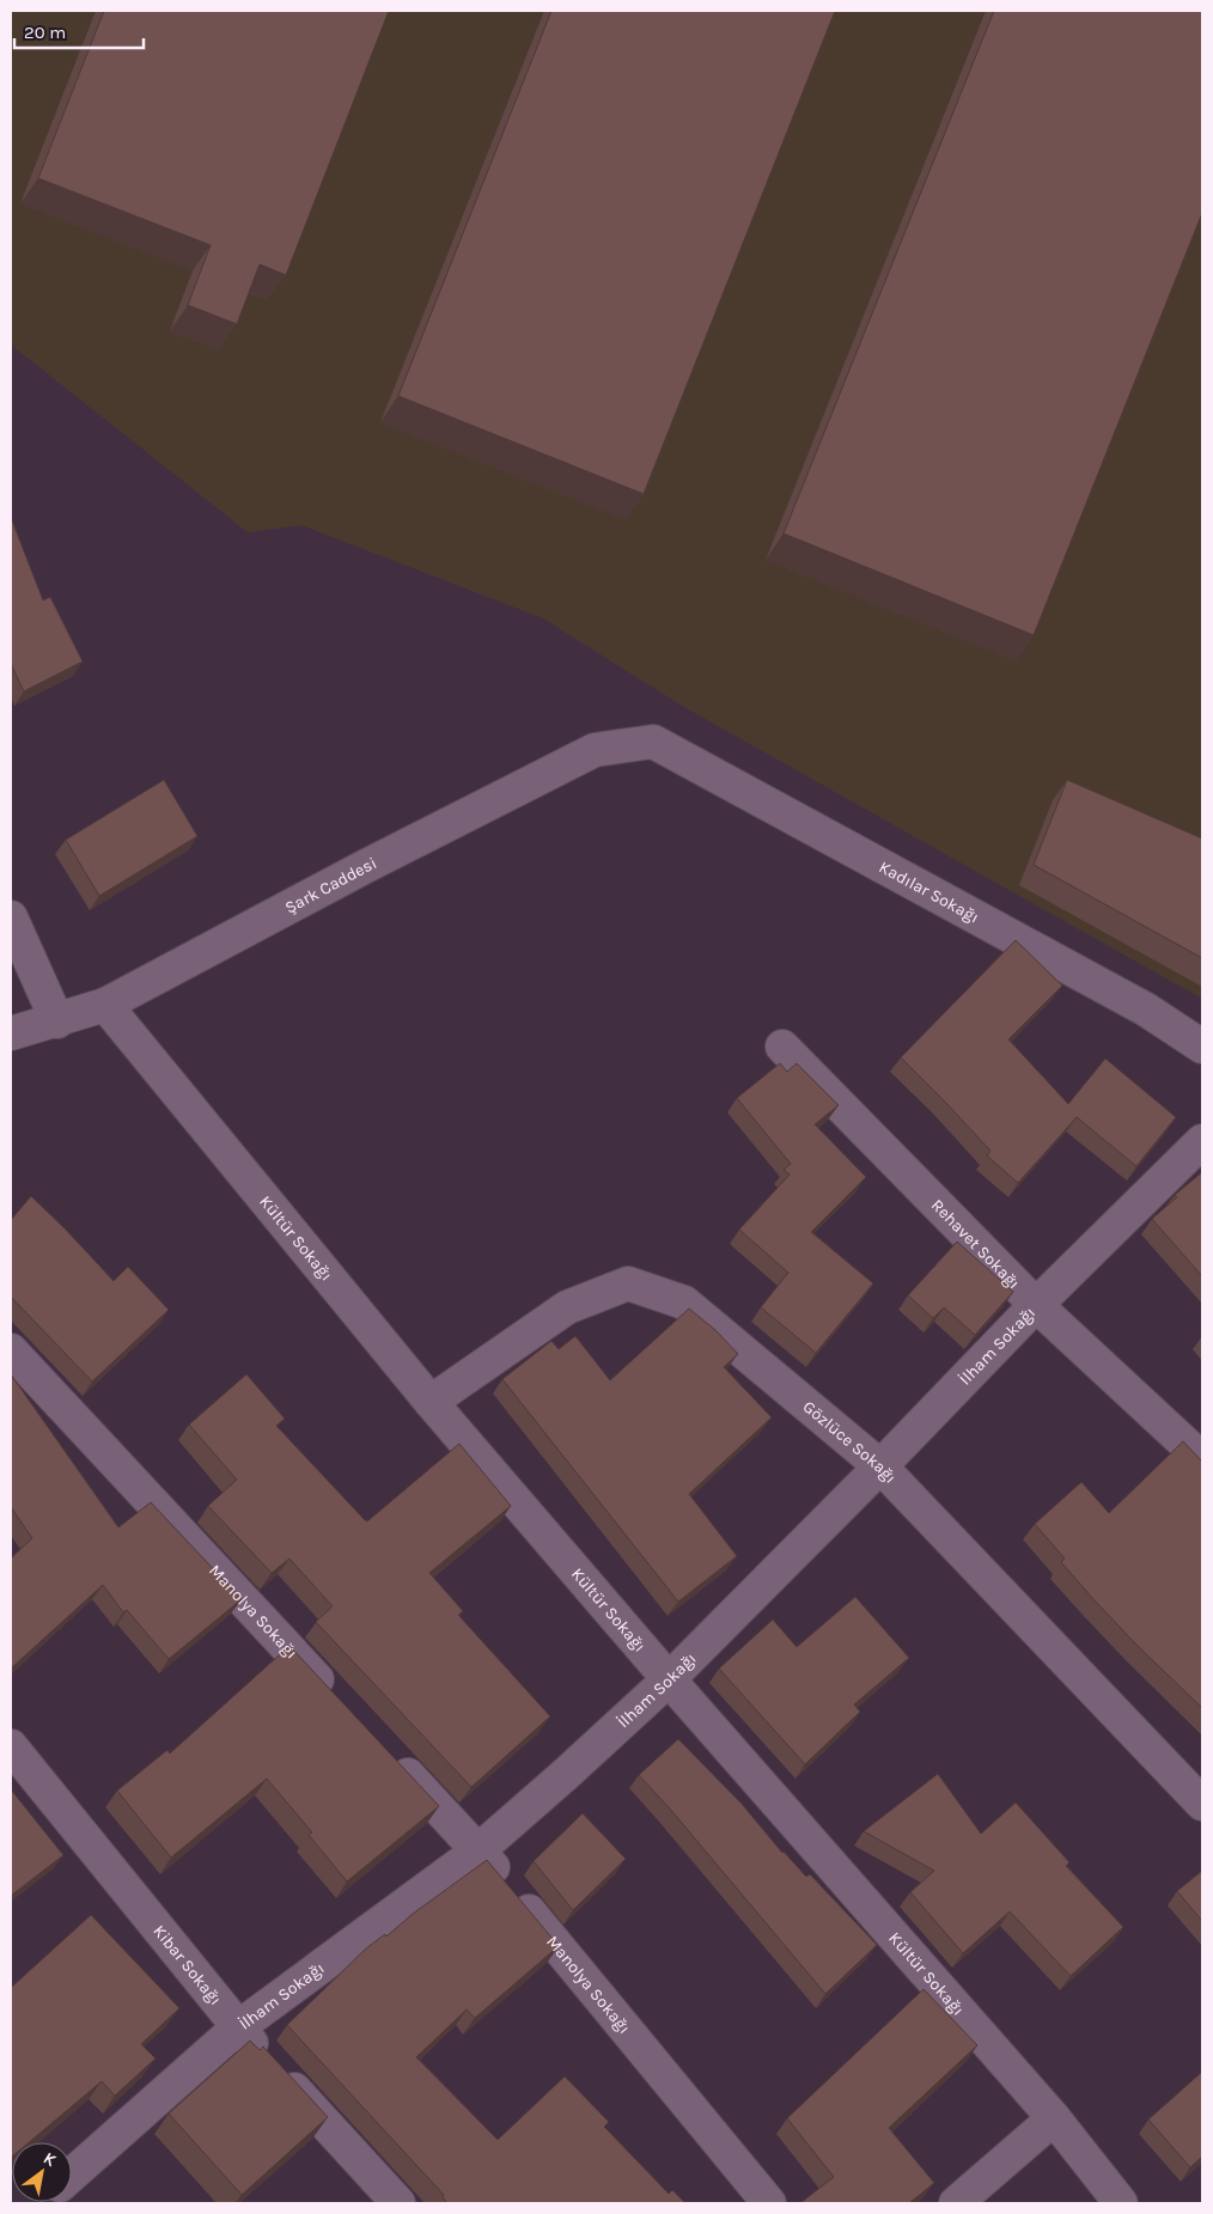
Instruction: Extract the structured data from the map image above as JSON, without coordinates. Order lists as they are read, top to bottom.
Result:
{
  "streets": {
    "street": [
      "Şark Caddesi",
      "Kadılar Sokağı",
      "Kültür Sokağı",
      "Rehavet Sokağı",
      "İlham Sokağı",
      "Gözlüce Sokağı",
      "Manolya Sokağı",
      "Kibar Sokağı"
    ]
  },
  "crossings": [
    ["Şark Caddesi", "Kadılar Sokağı"],
    ["Şark Caddesi", "Kültür Sokağı"],
    ["Kültür Sokağı", "İlham Sokağı"],
    ["Kültür Sokağı", "Gözlüce Sokağı"],
    ["Rehavet Sokağı", "İlham Sokağı"],
    ["İlham Sokağı", "Gözlüce Sokağı"],
    ["İlham Sokağı", "Manolya Sokağı"],
    ["İlham Sokağı", "Kibar Sokağı"]
  ],
  "scale_bar": "20 m",
  "north": "top right"
}
